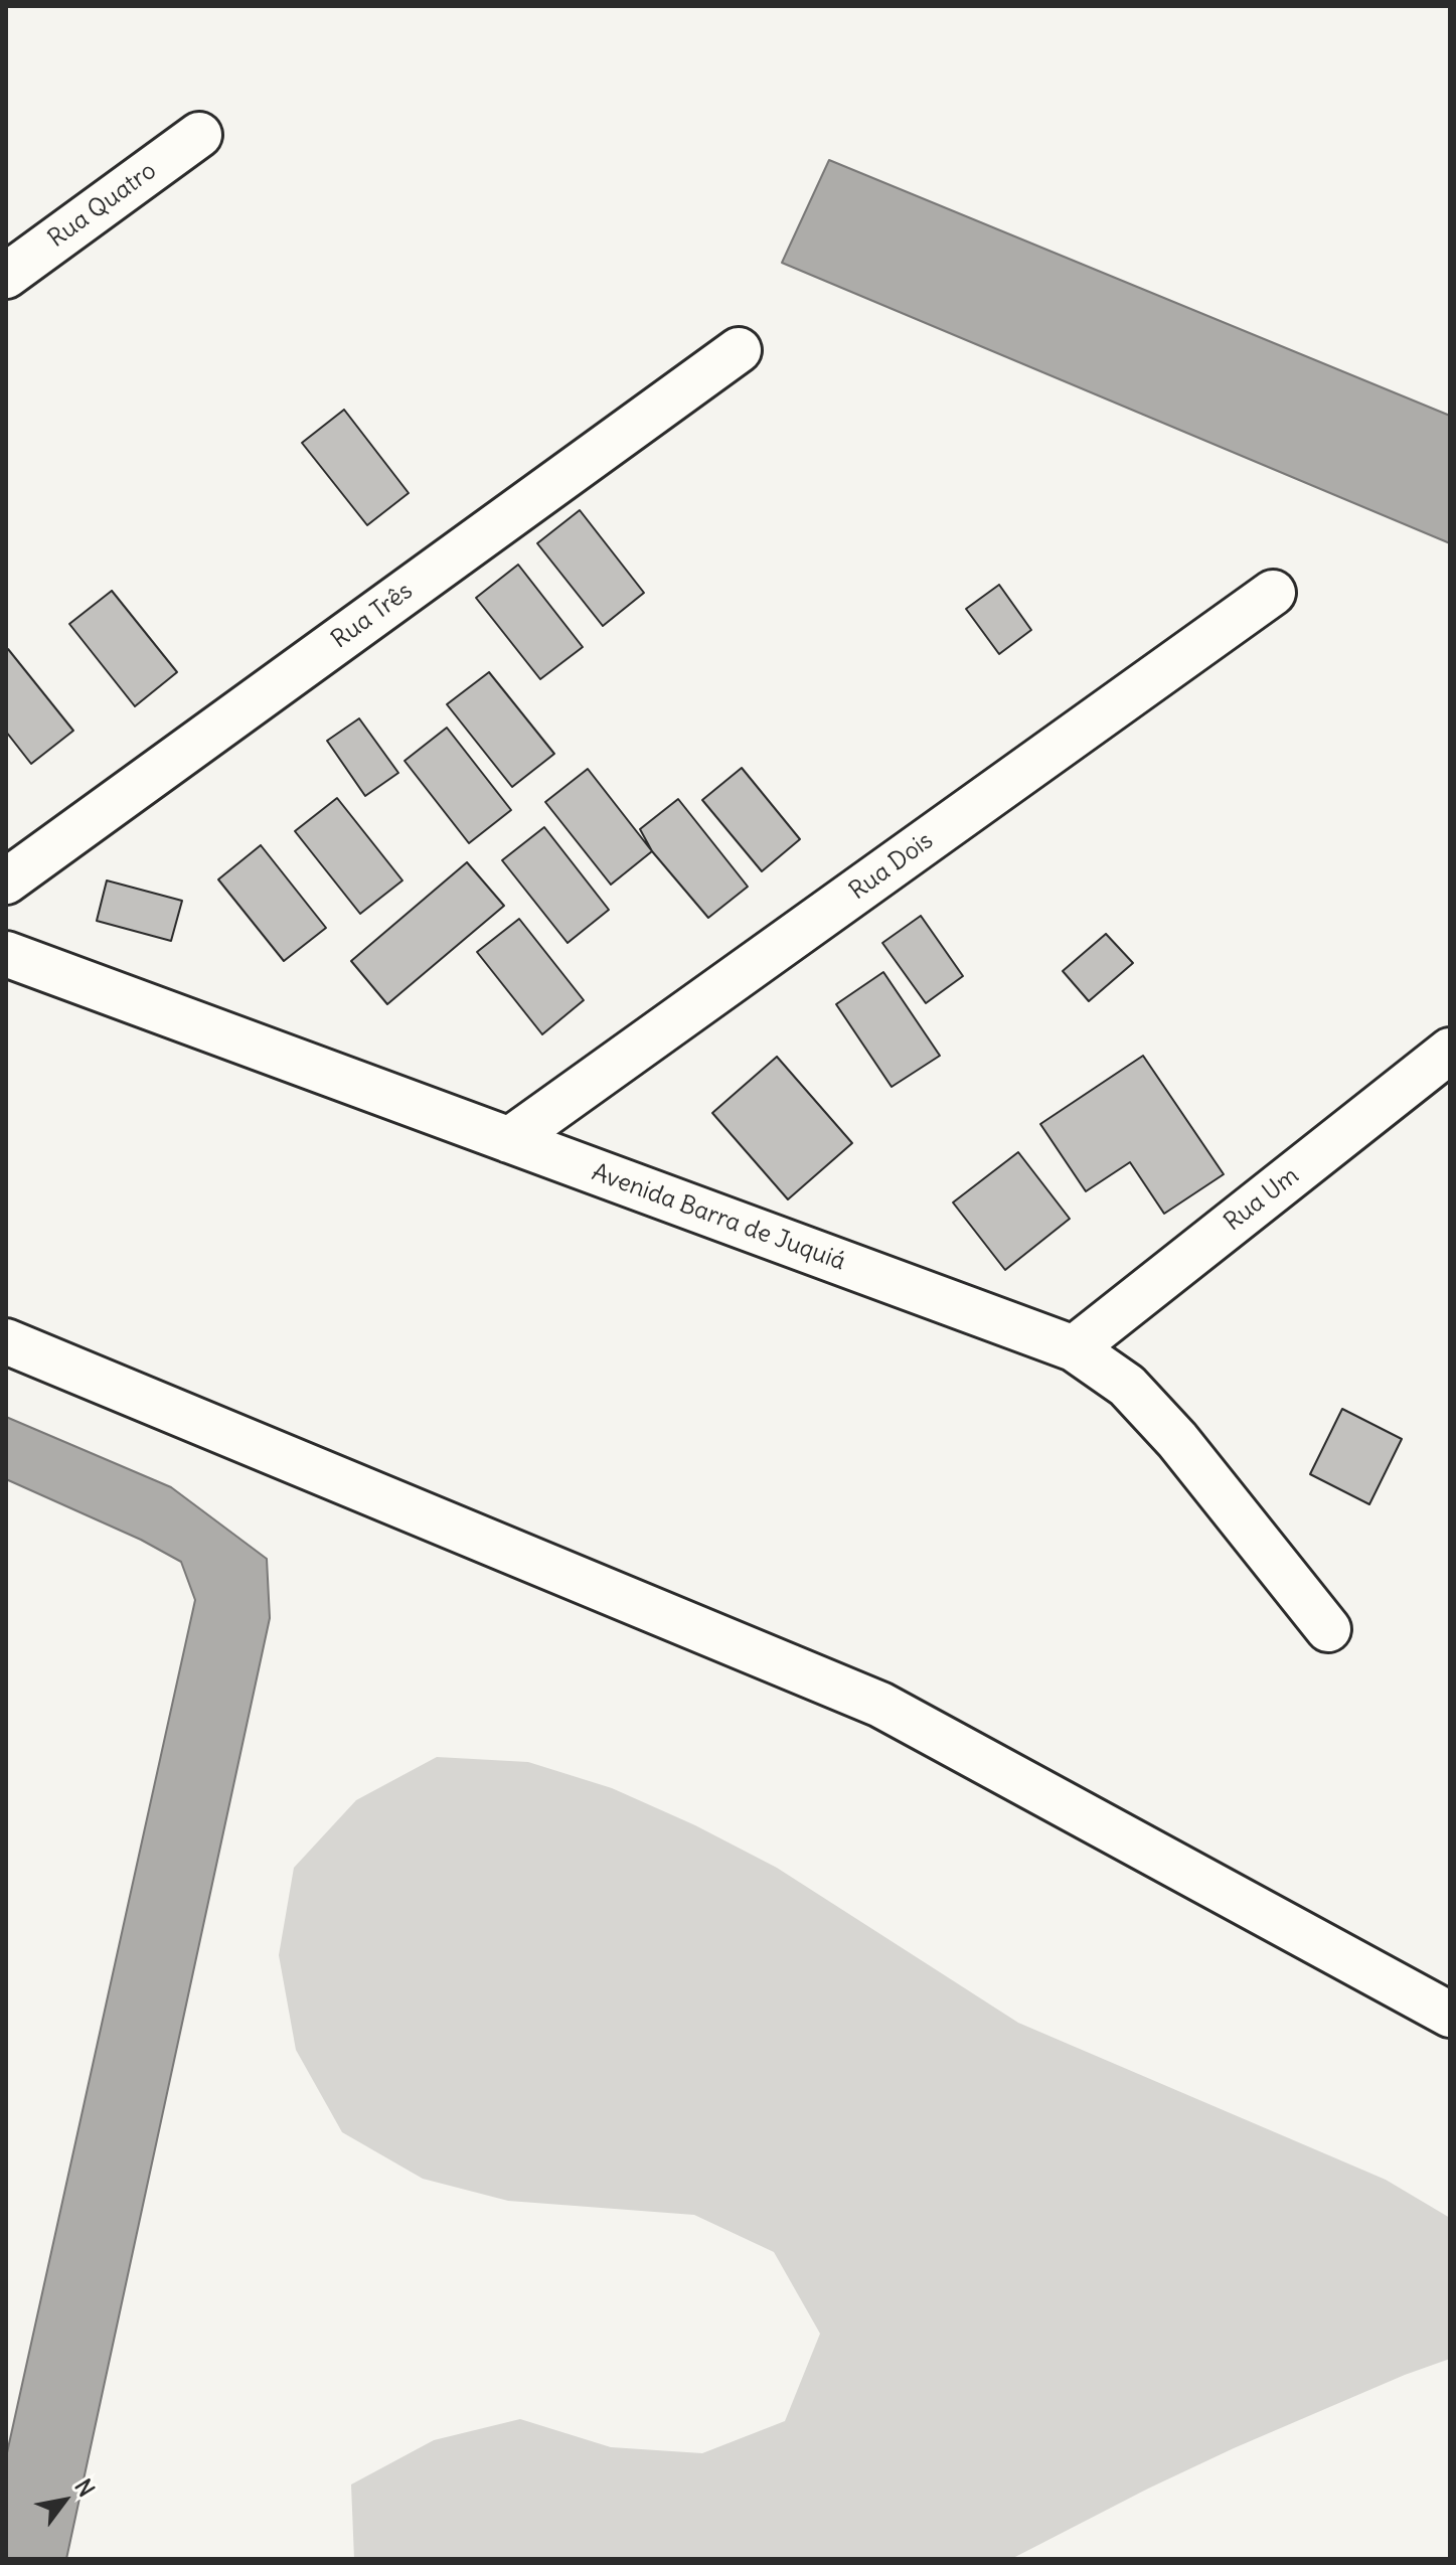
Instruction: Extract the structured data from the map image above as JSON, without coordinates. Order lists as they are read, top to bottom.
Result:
{
  "streets": {
    "street": [
      "Rua Quatro",
      "Rua Três",
      "Rua Dois",
      "Rua Um",
      "Avenida Barra de Juquiá"
    ]
  },
  "crossings": [
    ["Rua Dois", "Avenida Barra de Juquiá"],
    ["Rua Um", "Avenida Barra de Juquiá"]
  ],
  "north": "top right"
}
